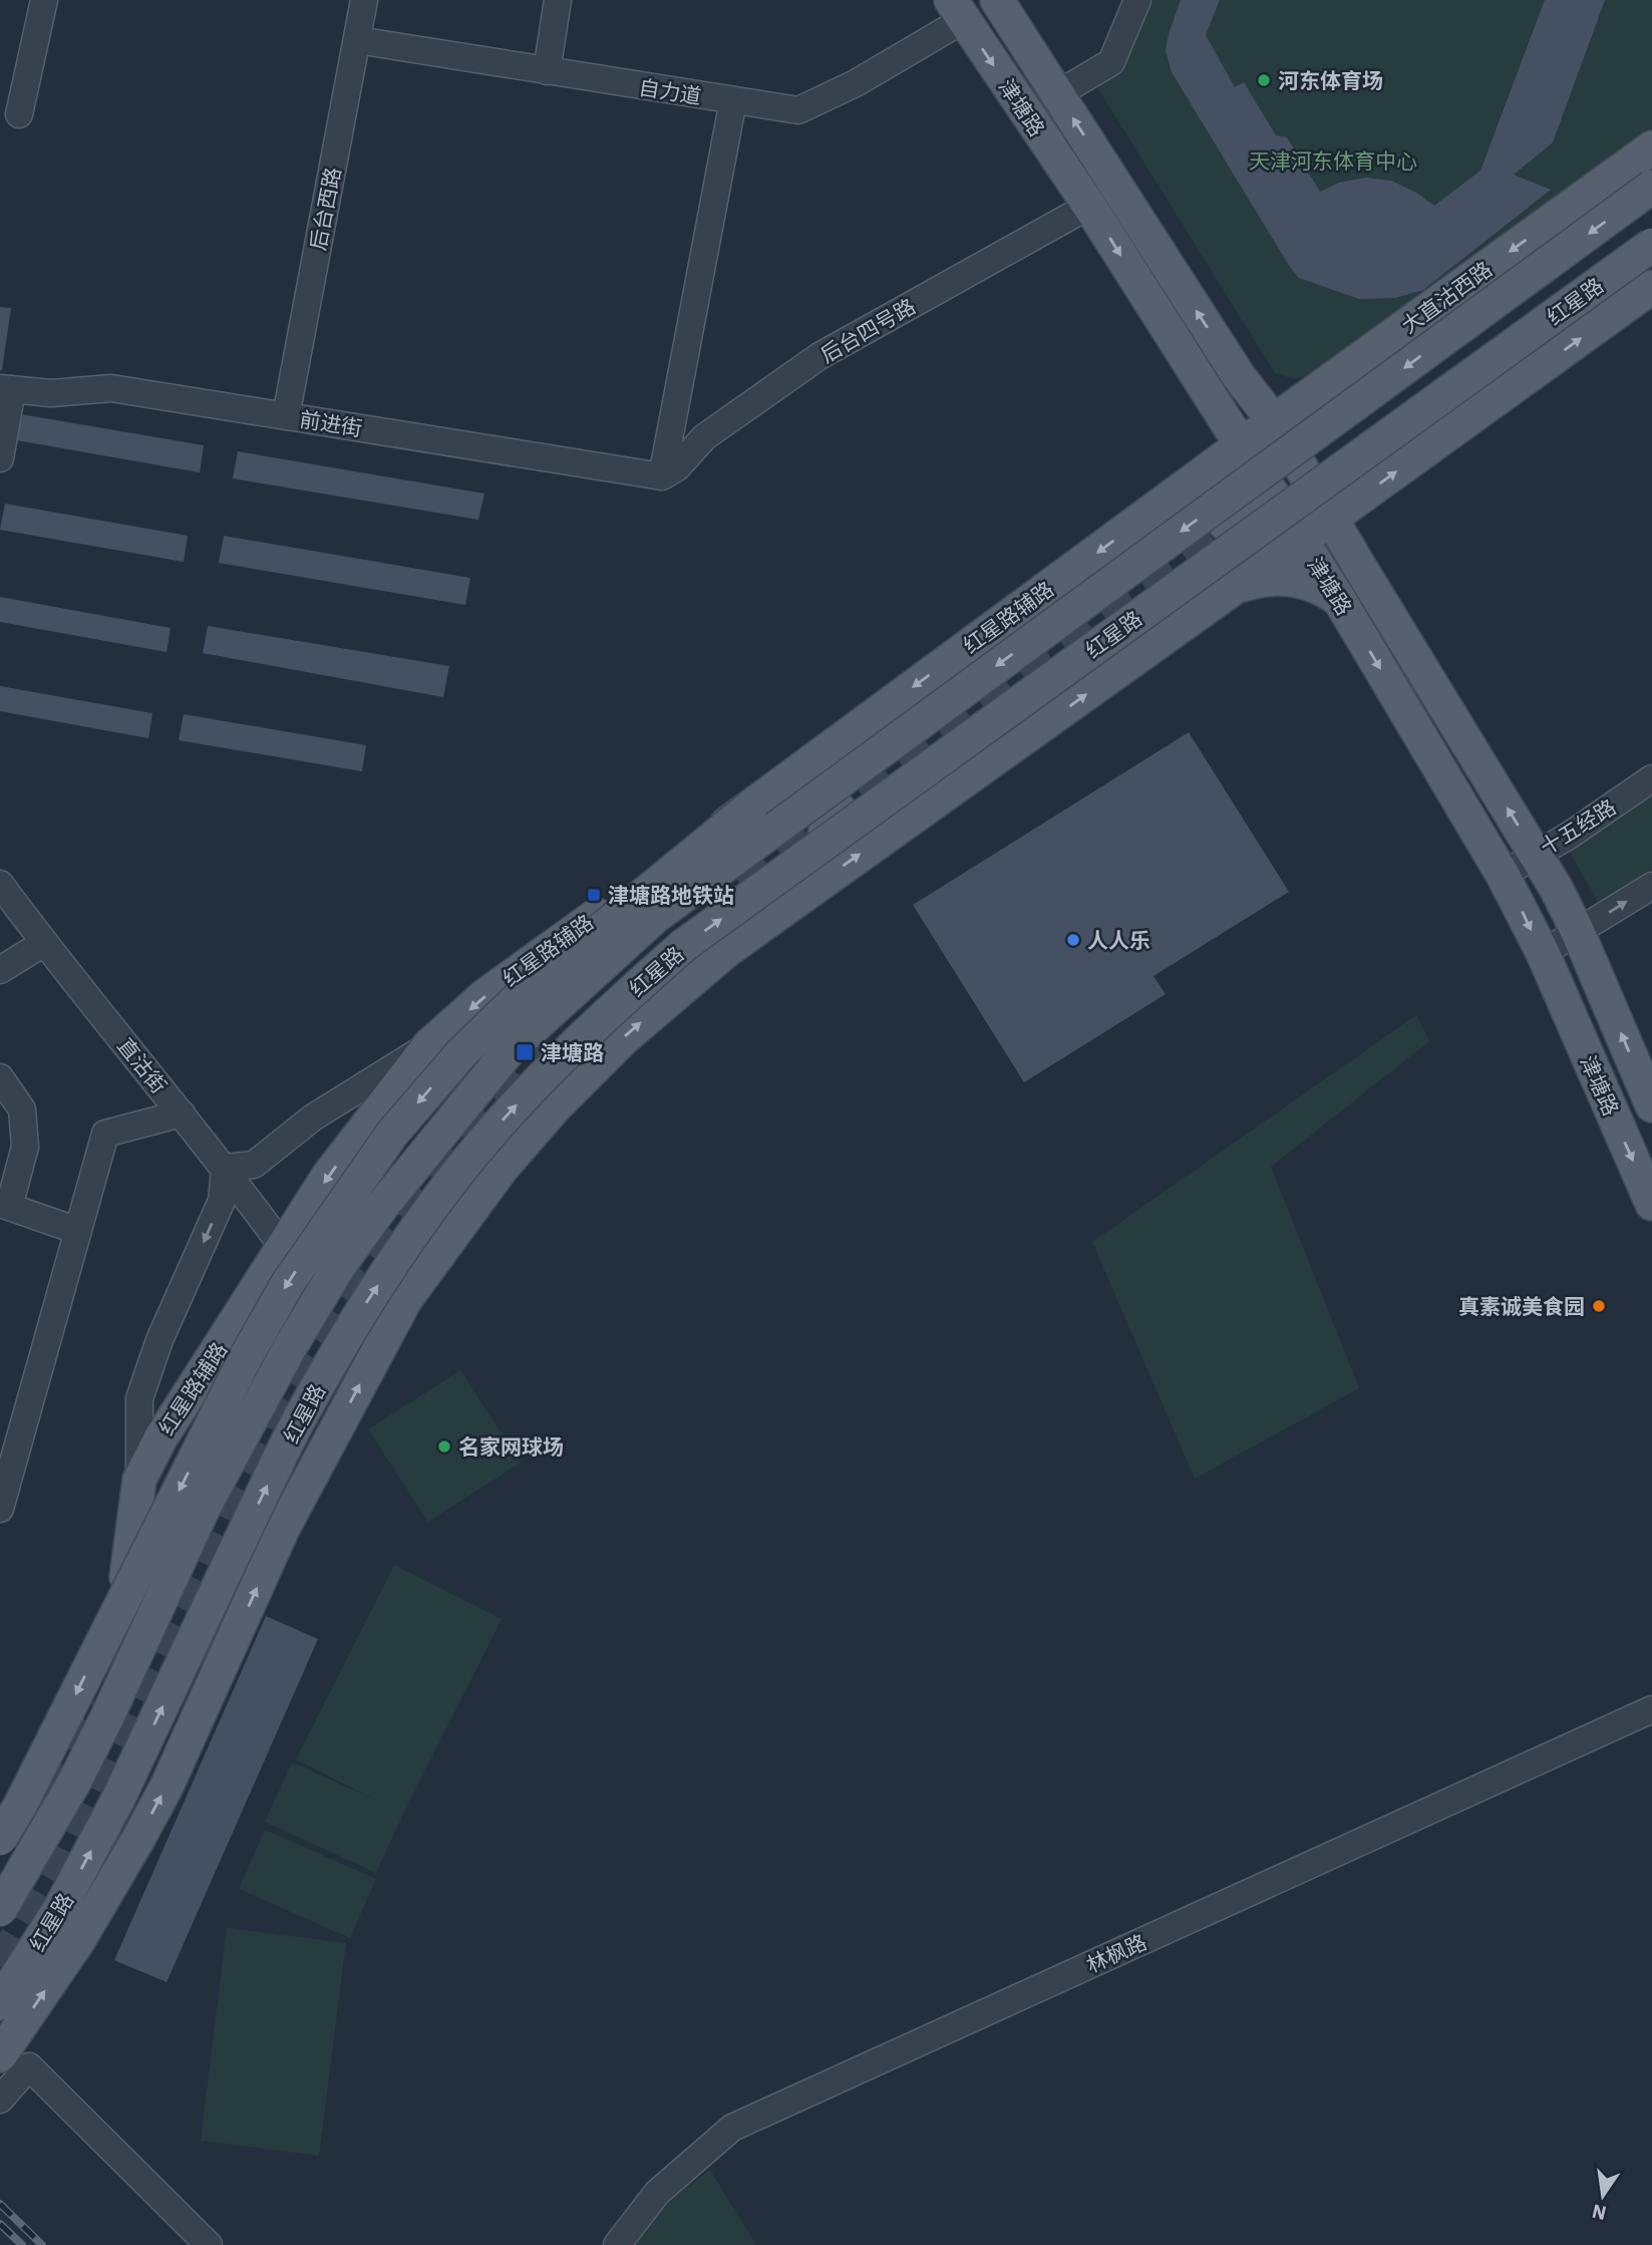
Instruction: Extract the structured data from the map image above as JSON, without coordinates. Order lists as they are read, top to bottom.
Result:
{
  "streets": {
    "main road": [
      "津塘路",
      "大直沽西路",
      "红星路",
      "红星路辅路"
    ],
    "street": [
      "自力道",
      "后台西路",
      "后台四号路",
      "前进街",
      "十五经路",
      "直沽街",
      "林枫路"
    ]
  },
  "crossings": [
    ["自力道", "津塘路"],
    ["自力道", "后台西路"],
    ["津塘路", "大直沽西路"],
    ["津塘路", "后台四号路"],
    ["津塘路", "红星路辅路"],
    ["津塘路", "十五经路"],
    ["后台西路", "前进街"],
    ["大直沽西路", "红星路辅路"],
    ["后台四号路", "前进街"],
    ["红星路辅路", "直沽街"]
  ],
  "parks": ["天津河东体育中心"],
  "places": {
    "other": [
      "河东体育场",
      "人人乐",
      "真素诚美食园",
      "名家网球场"
    ],
    "transit": ["津塘路地铁站", "津塘路"]
  },
  "north": "bottom"
}
